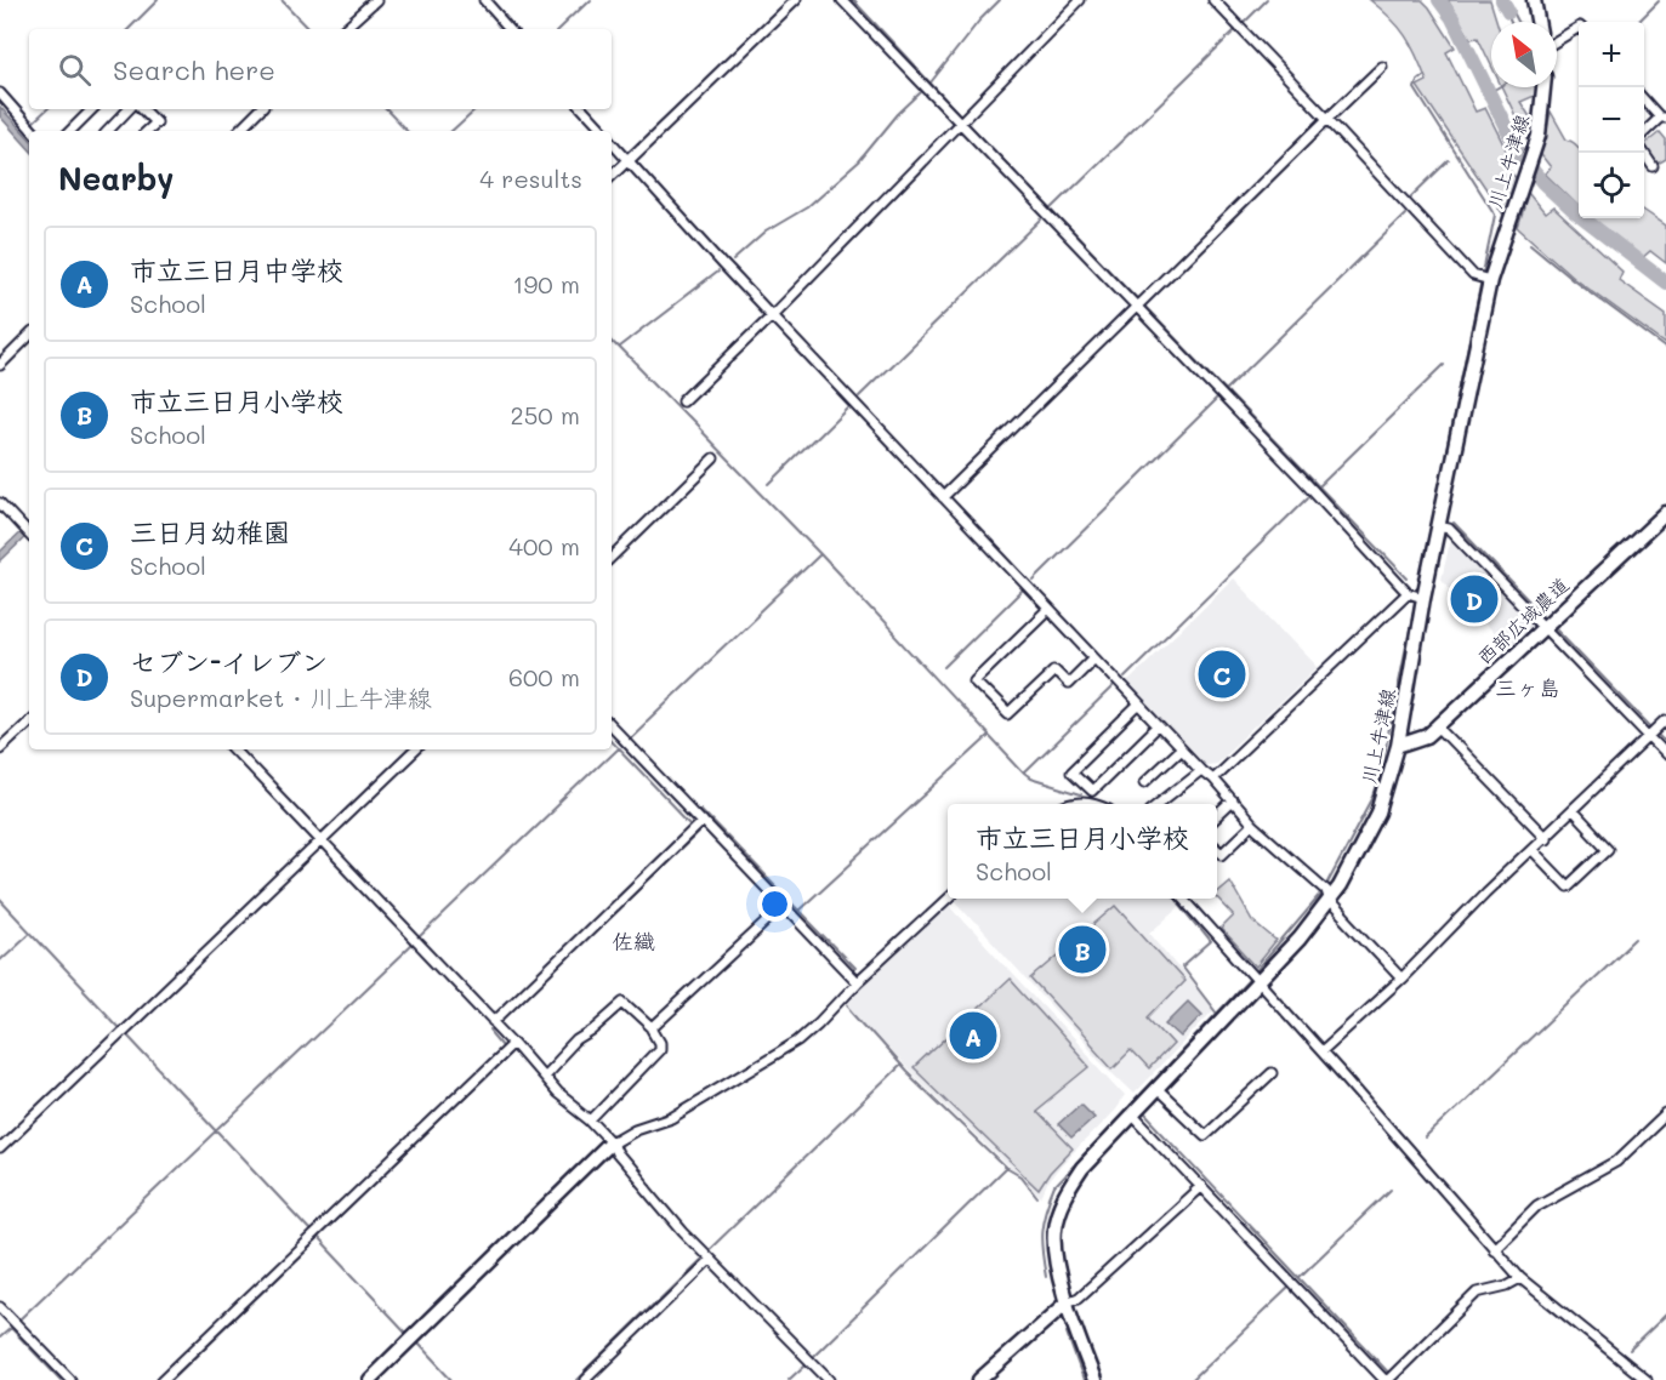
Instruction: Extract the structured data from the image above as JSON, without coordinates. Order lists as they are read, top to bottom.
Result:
{
  "streets": {
    "main road": ["川上牛津線", "西部広域農道"]
  },
  "crossings": [
    ["川上牛津線", "西部広域農道"]
  ],
  "districts": ["三ヶ島", "佐織"],
  "north": "top left",
  "page": {
    "map_buttons": ["+", "−"],
    "search": "Search here",
    "heading": ["Nearby", "4 results"],
    "list": [
      {
        "mark": "A",
        "name": "市立三日月中学校",
        "note": "School",
        "value": "190 m"
      },
      {
        "mark": "B",
        "name": "市立三日月小学校",
        "note": "School",
        "value": "250 m"
      },
      {
        "mark": "C",
        "name": "三日月幼稚園",
        "note": "School",
        "value": "400 m"
      },
      {
        "mark": "D",
        "name": "セブン-イレブン",
        "note": "Supermarket · 川上牛津線",
        "value": "600 m"
      }
    ],
    "pins": [
      "D",
      "C",
      "B",
      "A"
    ],
    "popup": ["市立三日月小学校", "School"]
  }
}
